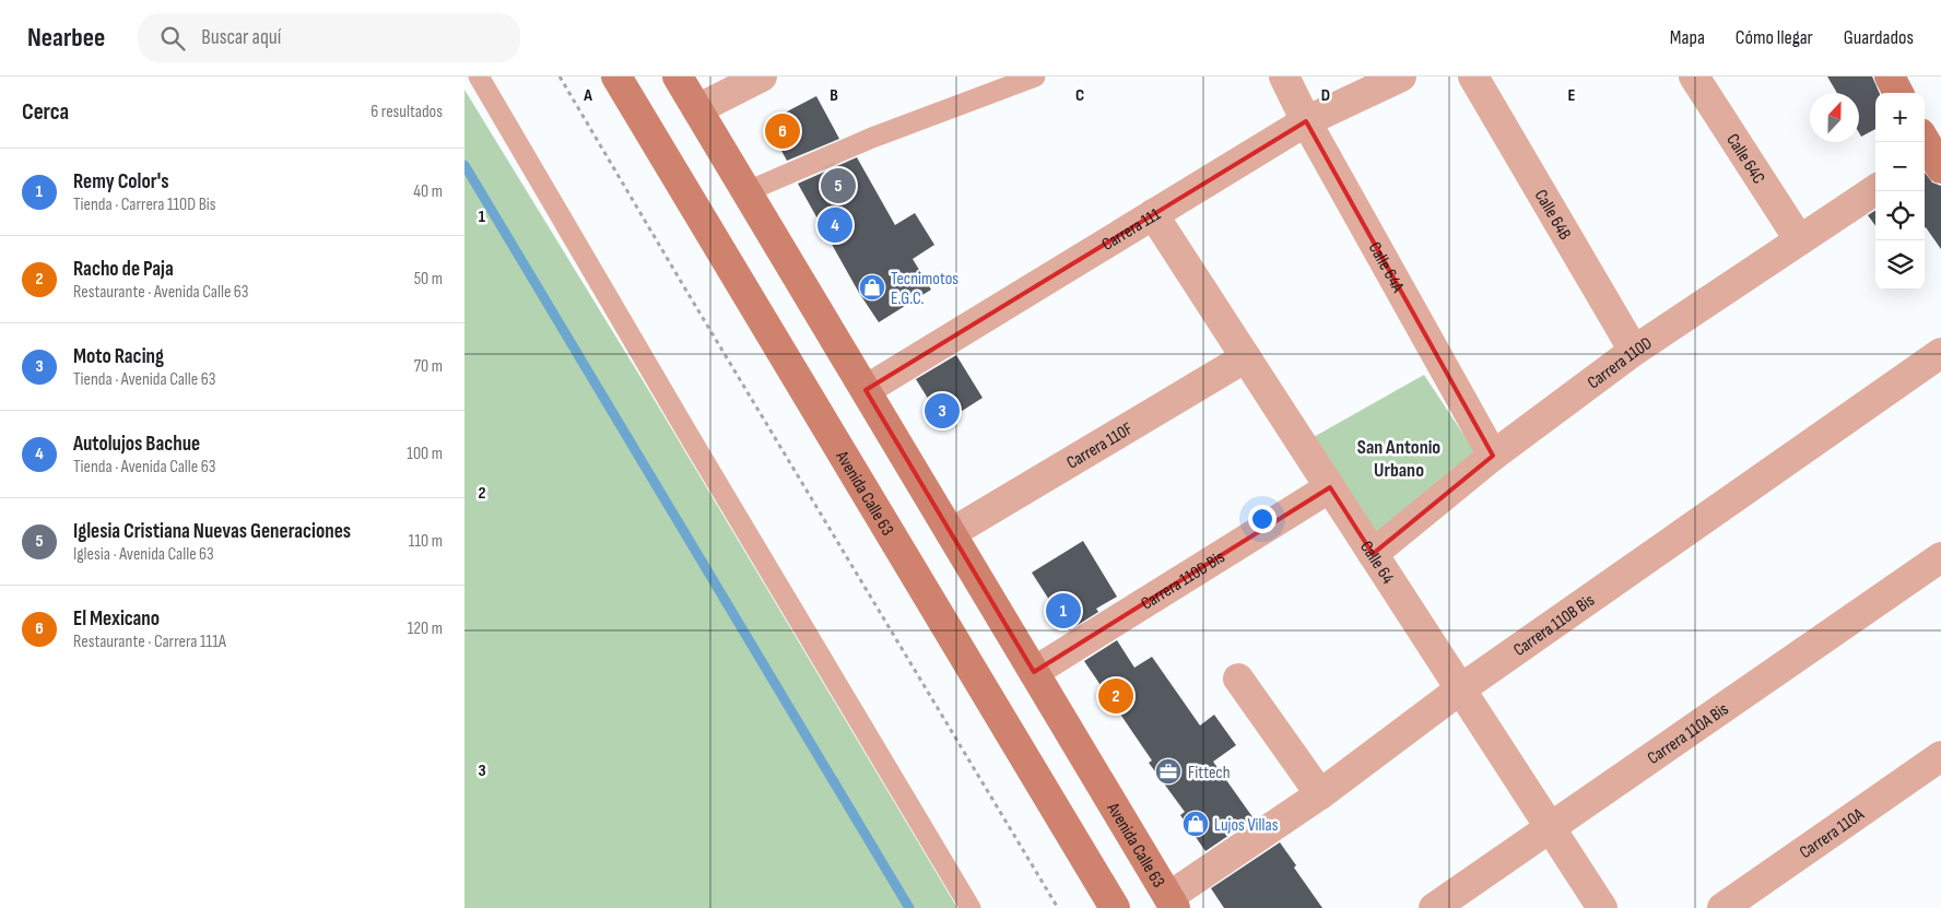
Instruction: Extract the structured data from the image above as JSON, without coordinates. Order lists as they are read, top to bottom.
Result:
{
  "streets": {
    "main road": ["Avenida Calle 63"],
    "street": [
      "Calle 64C",
      "Calle 64B",
      "Carrera 111",
      "Calle 64A",
      "Carrera 110D",
      "Carrera 110F",
      "Calle 64",
      "Carrera 110D Bis",
      "Carrera 110B Bis",
      "Carrera 110A Bis",
      "Carrera 110A"
    ]
  },
  "crossings": [
    ["Calle 64C", "Carrera 110D"],
    ["Calle 64B", "Carrera 110D"],
    ["Carrera 111", "Calle 64A"],
    ["Carrera 111", "Avenida Calle 63"],
    ["Carrera 111", "Calle 64"],
    ["Calle 64A", "Carrera 110D"],
    ["Carrera 110D", "Calle 64"],
    ["Carrera 110F", "Avenida Calle 63"],
    ["Carrera 110F", "Calle 64"],
    ["Avenida Calle 63", "Carrera 110D Bis"],
    ["Avenida Calle 63", "Carrera 110B Bis"],
    ["Calle 64", "Carrera 110D Bis"],
    ["Calle 64", "Carrera 110B Bis"],
    ["Calle 64", "Carrera 110A Bis"]
  ],
  "districts": ["San Antonio Urbano"],
  "places": {
    "shop": ["Tecnimotos E.G.C.", "Lujos Villas"],
    "office": ["Fittech"]
  },
  "north": "top",
  "page": {
    "header": "Nearbee",
    "search": "Buscar aquí",
    "nav": ["Mapa", "Cómo llegar", "Guardados"],
    "heading": ["Cerca", "6 resultados"],
    "map_buttons": ["+", "−"],
    "pins": [
      "6",
      "5",
      "4",
      "3",
      "1",
      "2"
    ],
    "list": [
      {
        "mark": "1",
        "name": "Remy Color's",
        "note": "Tienda · Carrera 110D Bis",
        "value": "40 m"
      },
      {
        "mark": "2",
        "name": "Racho de Paja",
        "note": "Restaurante · Avenida Calle 63",
        "value": "50 m"
      },
      {
        "mark": "3",
        "name": "Moto Racing",
        "note": "Tienda · Avenida Calle 63",
        "value": "70 m"
      },
      {
        "mark": "4",
        "name": "Autolujos Bachue",
        "note": "Tienda · Avenida Calle 63",
        "value": "100 m"
      },
      {
        "mark": "5",
        "name": "Iglesia Cristiana Nuevas Generaciones",
        "note": "Iglesia · Avenida Calle 63",
        "value": "110 m"
      },
      {
        "mark": "6",
        "name": "El Mexicano",
        "note": "Restaurante · Carrera 111A",
        "value": "120 m"
      }
    ]
  },
  "grid": {
    "columns": [
      "A",
      "B",
      "C",
      "D",
      "E"
    ],
    "rows": ["1", "2", "3"]
  }
}
